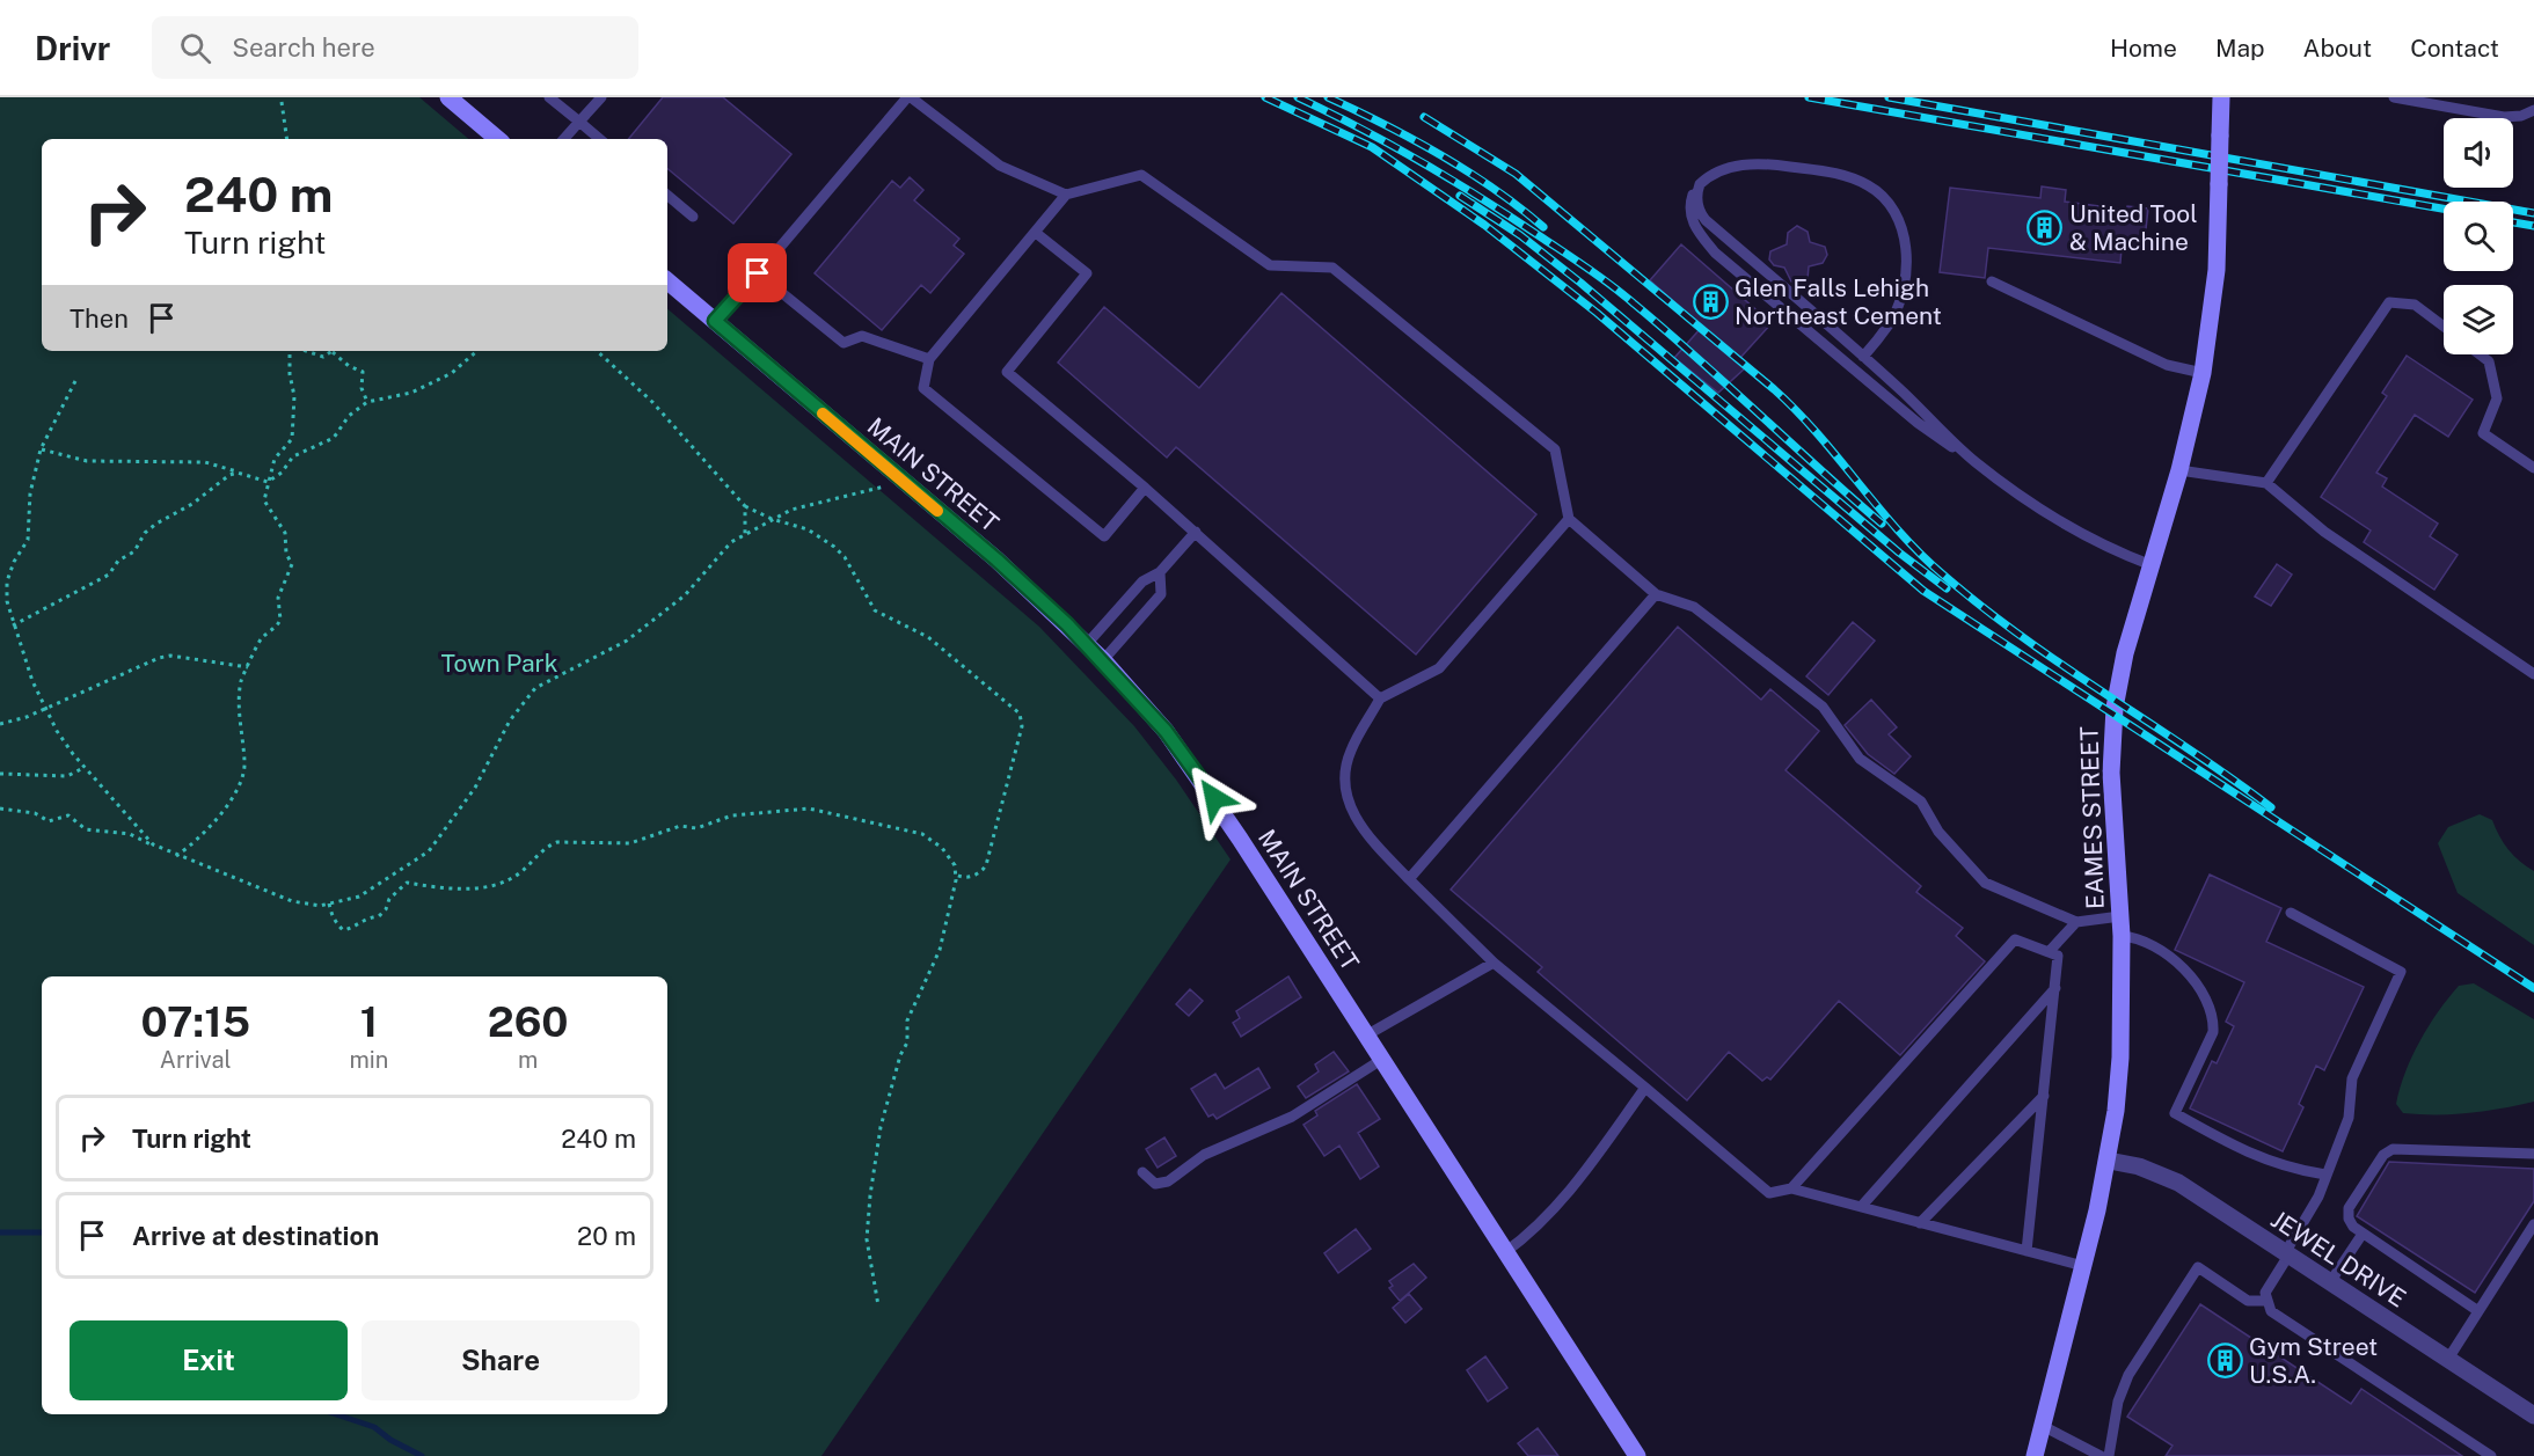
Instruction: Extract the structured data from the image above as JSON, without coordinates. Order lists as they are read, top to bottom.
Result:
{
  "streets": {
    "main road": ["MAIN STREET", "EAMES STREET"],
    "street": ["JEWEL DRIVE"]
  },
  "crossings": [
    ["EAMES STREET", "JEWEL DRIVE"]
  ],
  "parks": ["Town Park"],
  "places": {
    "building": ["United Tool & Machine", "Glen Falls Lehigh Northeast Cement", "Gym Street U.S.A."]
  },
  "page": {
    "header": "Drivr",
    "search": "Search here",
    "nav": [
      "Home",
      "Map",
      "About",
      "Contact"
    ],
    "turn": ["240 m", "Turn right"],
    "then": "Then",
    "eta": [
      "07:15",
      "Arrival",
      "1",
      "min",
      "260",
      "m"
    ],
    "list": [
      {
        "name": "Turn right",
        "value": "240 m"
      },
      {
        "name": "Arrive at destination",
        "value": "20 m"
      }
    ],
    "buttons": ["Exit", "Share"]
  }
}
